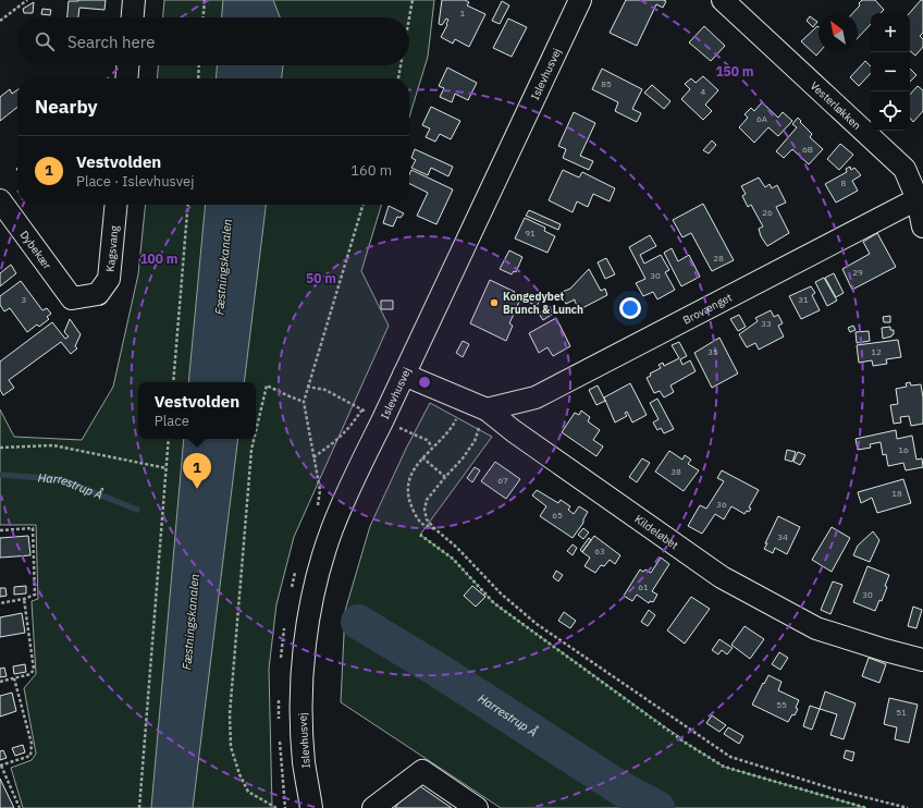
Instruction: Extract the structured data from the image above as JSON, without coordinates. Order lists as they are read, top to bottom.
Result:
{
  "streets": {
    "street": [
      "Islevhusvej",
      "Vesterløkken",
      "Kagsvang",
      "Dybekær",
      "Brovænget",
      "Kildeløbet"
    ]
  },
  "crossings": [
    ["Islevhusvej", "Kildeløbet"],
    ["Vesterløkken", "Brovænget"],
    ["Kagsvang", "Dybekær"],
    ["Brovænget", "Kildeløbet"]
  ],
  "water": ["Fæstningskanalen", "Harrestrup Å"],
  "places": ["Kongedybet Brunch & Lunch"],
  "house_numbers": [
    "1",
    "85",
    "4",
    "6A",
    "6B",
    "8",
    "26",
    "91",
    "28",
    "29",
    "30",
    "3",
    "31",
    "33",
    "35",
    "12",
    "16",
    "38",
    "67",
    "18",
    "36",
    "65",
    "34",
    "63",
    "61",
    "30",
    "55",
    "51"
  ],
  "north": "top left",
  "page": {
    "map_buttons": ["+", "−"],
    "search": "Search here",
    "heading": "Nearby",
    "list": [
      {
        "mark": "1",
        "name": "Vestvolden",
        "note": "Place · Islevhusvej",
        "value": "160 m"
      }
    ],
    "popup": ["Vestvolden", "Place"],
    "pins": "1"
  },
  "rings": ["150 m", "100 m", "50 m"]
}
